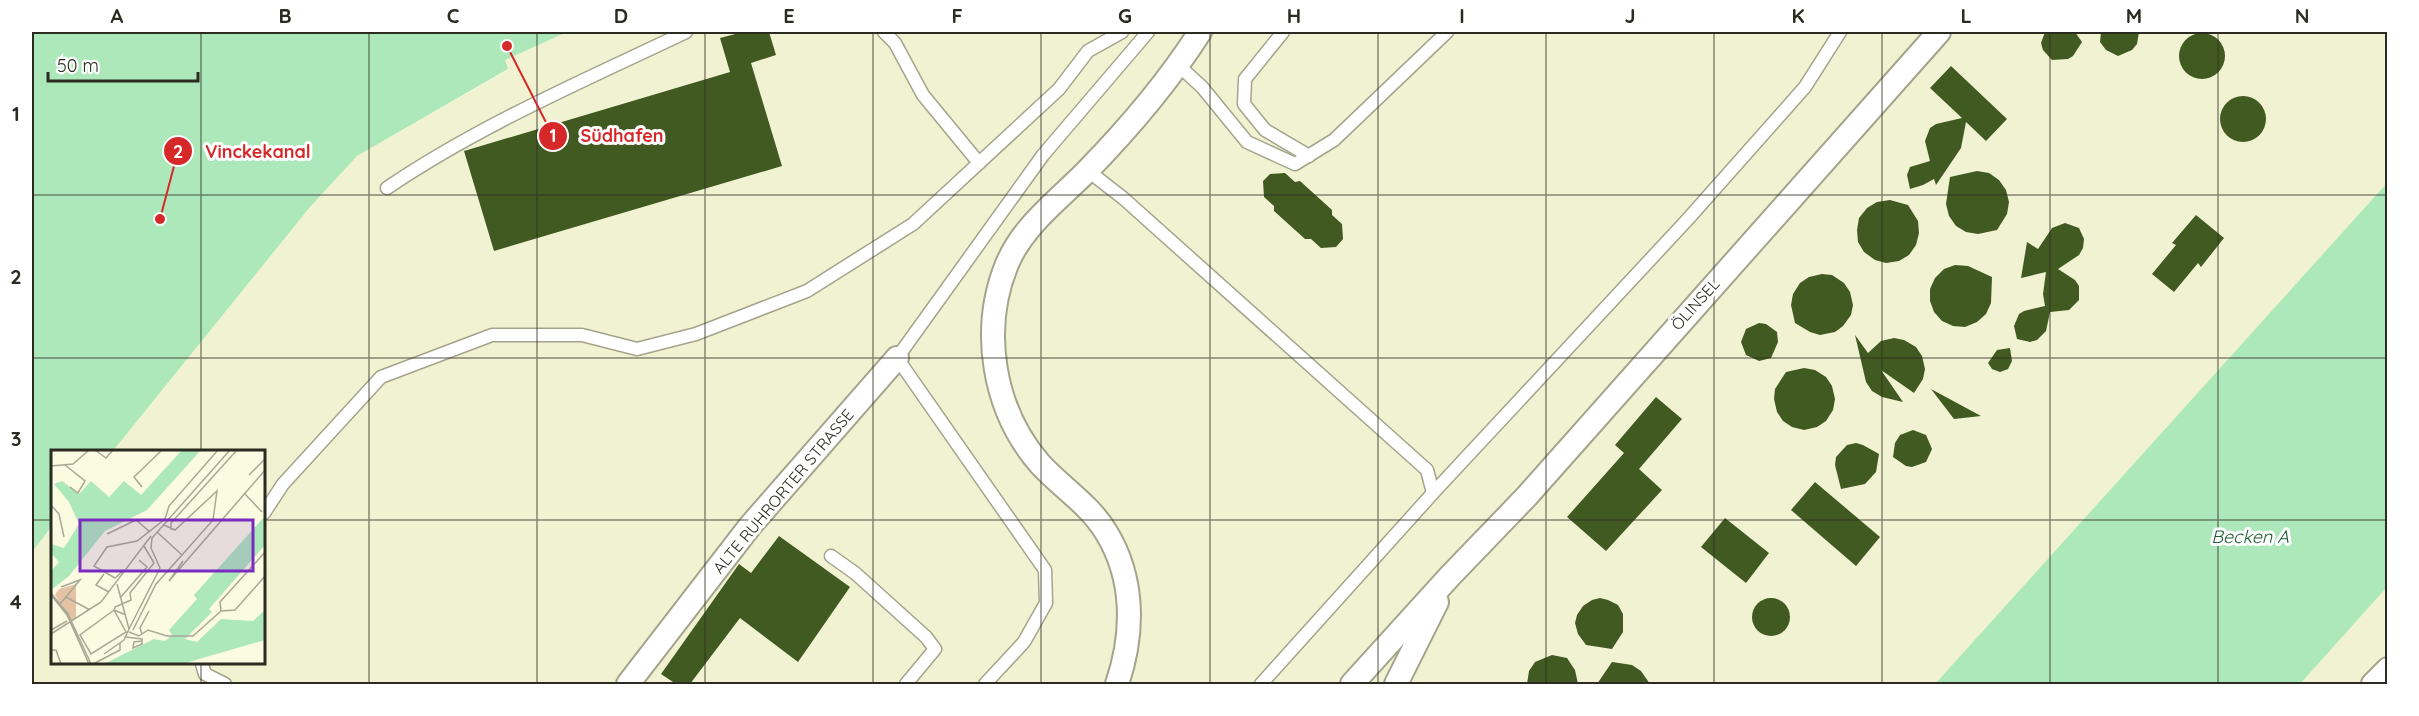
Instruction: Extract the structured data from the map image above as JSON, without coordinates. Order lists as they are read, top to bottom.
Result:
{
  "streets": {
    "street": ["ÖLINSEL", "ALTE RUHRORTER STRASSE"]
  },
  "water": ["Becken A"],
  "places": ["Südhafen", "Vinckekanal"],
  "scale_bar": "50 m",
  "grid": {
    "columns": [
      "A",
      "B",
      "C",
      "D",
      "E",
      "F",
      "G",
      "H",
      "I",
      "J",
      "K",
      "L",
      "M",
      "N"
    ],
    "rows": [
      "1",
      "2",
      "3",
      "4"
    ]
  }
}
